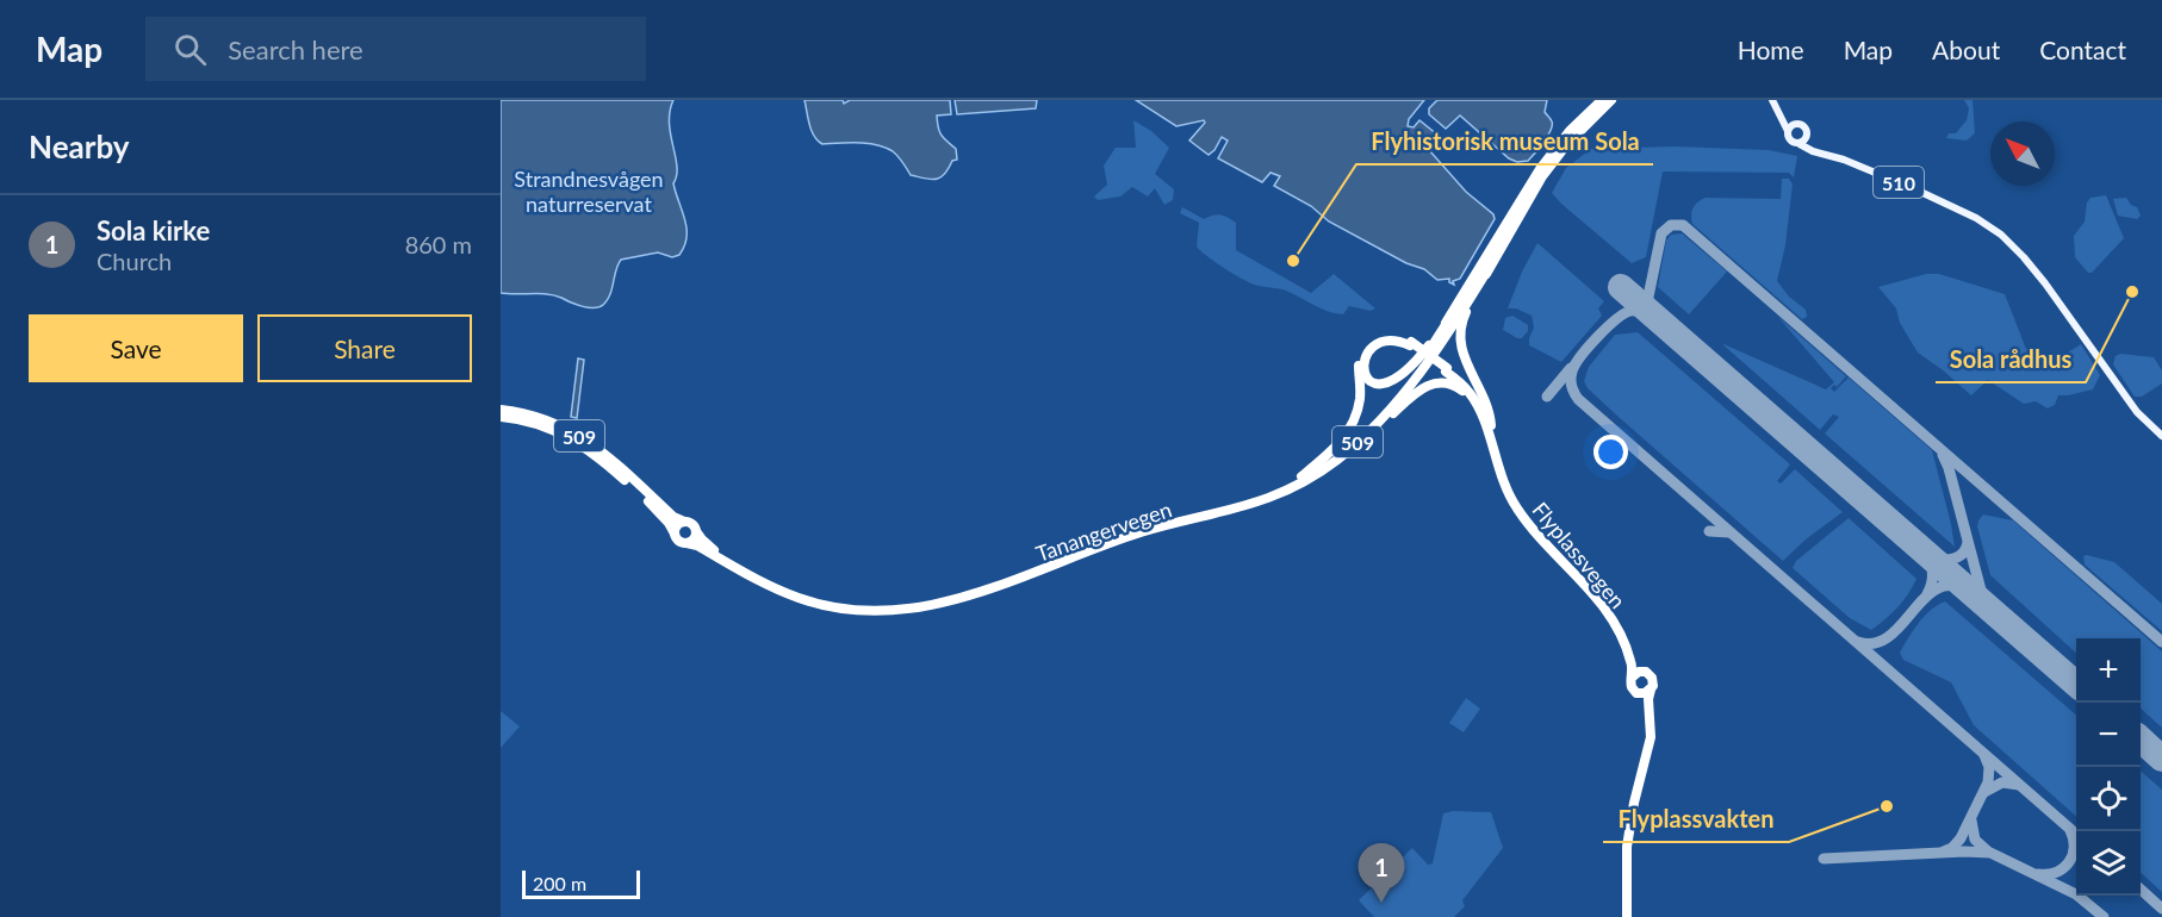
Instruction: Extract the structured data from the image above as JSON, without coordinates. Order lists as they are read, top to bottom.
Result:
{
  "streets": {
    "highway": ["509", "Tanangervegen", "Flyplassvegen"],
    "main road": ["510"]
  },
  "crossings": [
    ["509", "Tanangervegen"],
    ["509", "Flyplassvegen"]
  ],
  "parks": ["Strandnesvågen naturreservat"],
  "places": ["Flyhistorisk museum Sola", "Sola rådhus", "Flyplassvakten"],
  "scale_bar": "200 m",
  "north": "top left",
  "page": {
    "header": "Map",
    "search": "Search here",
    "nav": [
      "Home",
      "Map",
      "About",
      "Contact"
    ],
    "heading": "Nearby",
    "list": [
      {
        "mark": "1",
        "name": "Sola kirke",
        "note": "Church",
        "value": "860 m"
      }
    ],
    "buttons": ["Save", "Share"],
    "map_buttons": ["+", "−"],
    "pins": "1",
    "scale": "200 m"
  }
}
